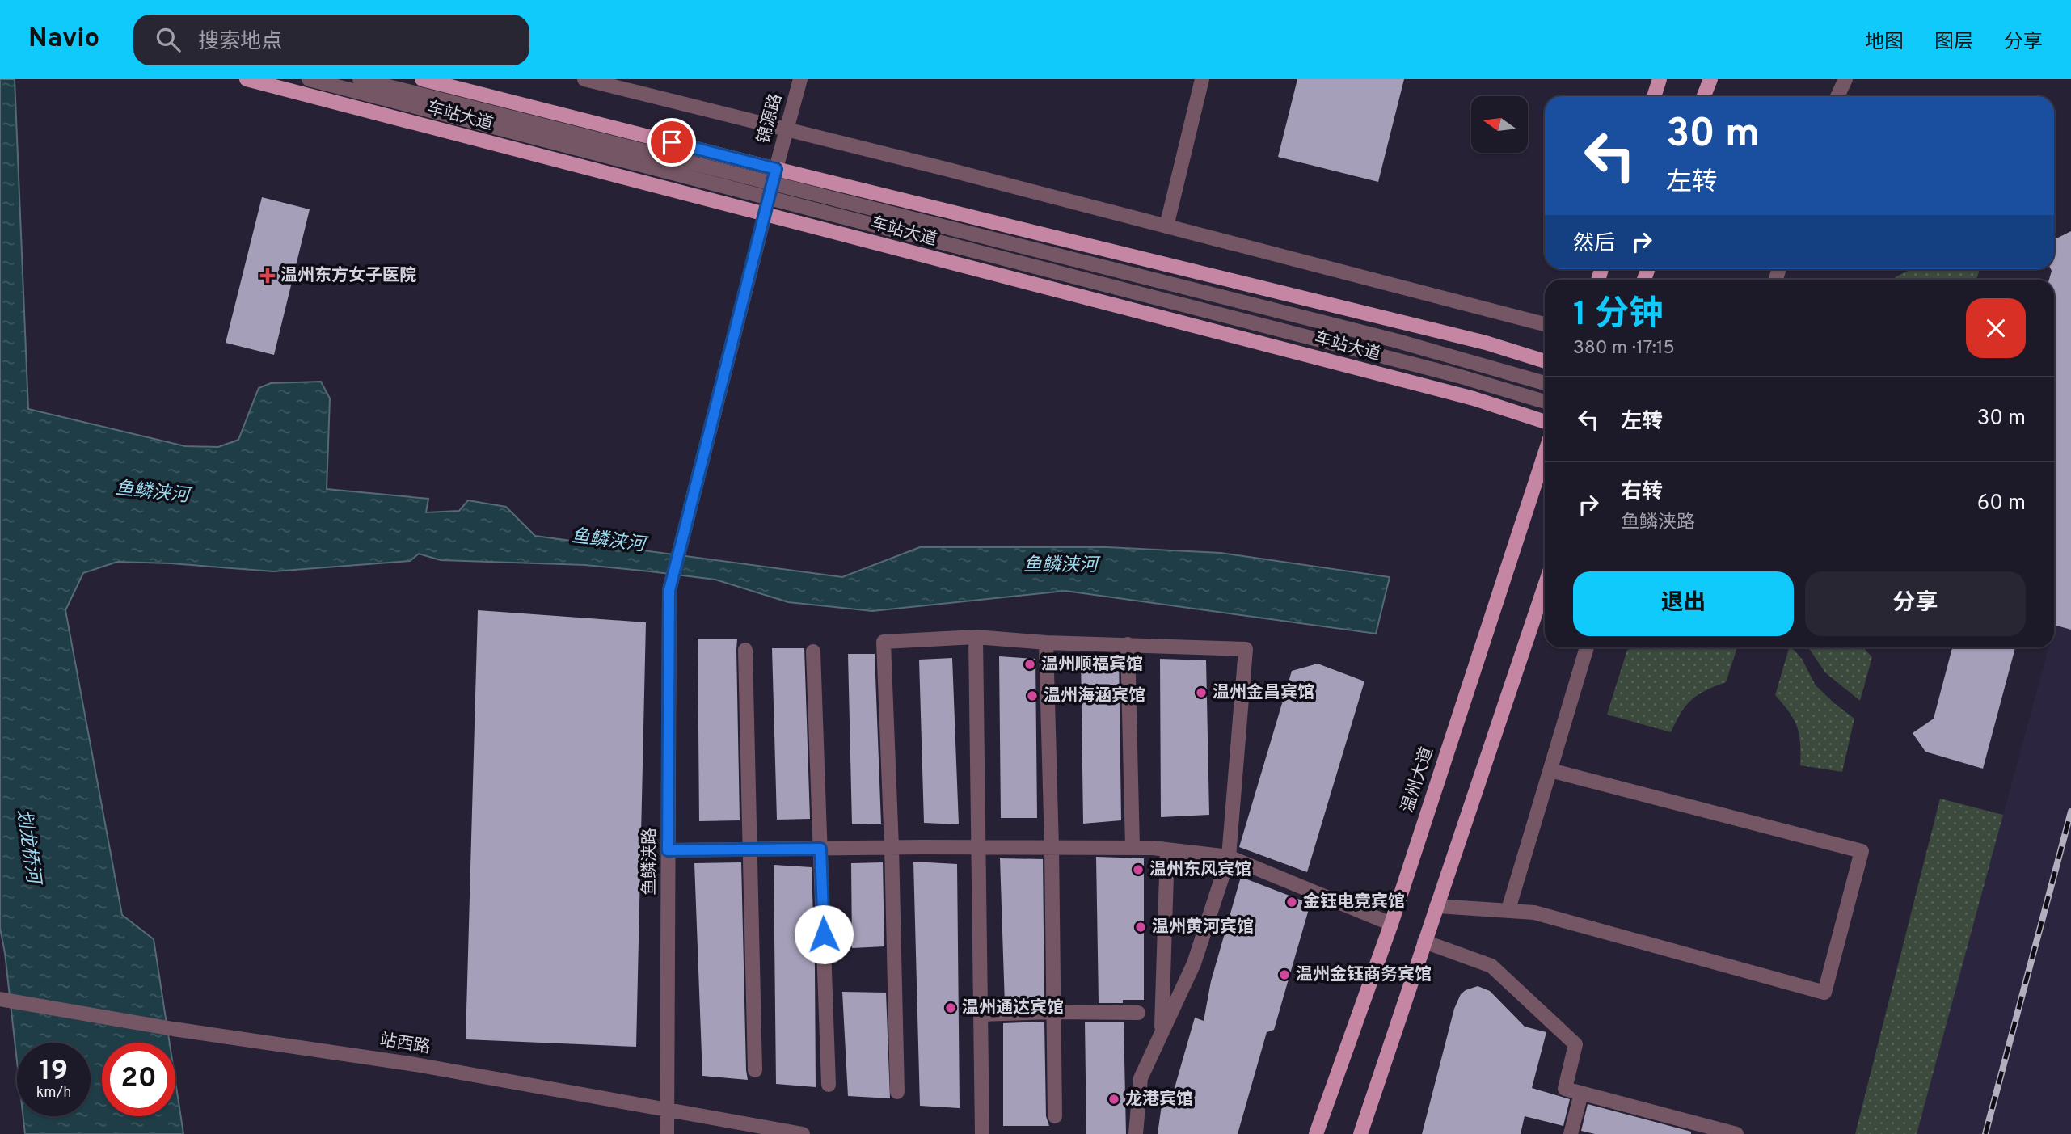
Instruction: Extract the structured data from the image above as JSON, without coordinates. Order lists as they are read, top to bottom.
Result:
{
  "streets": {
    "main road": ["车站大道", "温州大道"],
    "street": ["锦源路", "鱼鳞浃路", "站西路"]
  },
  "crossings": [
    ["车站大道", "锦源路"],
    ["车站大道", "鱼鳞浃路"],
    ["锦源路", "鱼鳞浃路"],
    ["鱼鳞浃路", "站西路"]
  ],
  "water": ["鱼鳞浃河", "划龙桥河"],
  "places": {
    "health": ["温州东方女子医院"],
    "other": [
      "温州顺福宾馆",
      "温州金昌宾馆",
      "温州海涵宾馆",
      "温州东风宾馆",
      "金钰电竞宾馆",
      "温州黄河宾馆",
      "温州金钰商务宾馆",
      "温州通达宾馆",
      "龙港宾馆"
    ]
  },
  "north": "left",
  "page": {
    "header": "Navio",
    "search": "搜索地点",
    "nav": ["地图", "图层", "分享"],
    "turn": ["30 m", "左转"],
    "then": "然后",
    "heading": ["1 分钟", "380 m · 17:15"],
    "list": [
      {
        "name": "左转",
        "value": "30 m"
      },
      {
        "name": "右转",
        "note": "鱼鳞浃路",
        "value": "60 m"
      }
    ],
    "buttons": ["退出", "分享"],
    "speed": "19 km/h",
    "limit": "20"
  }
}
